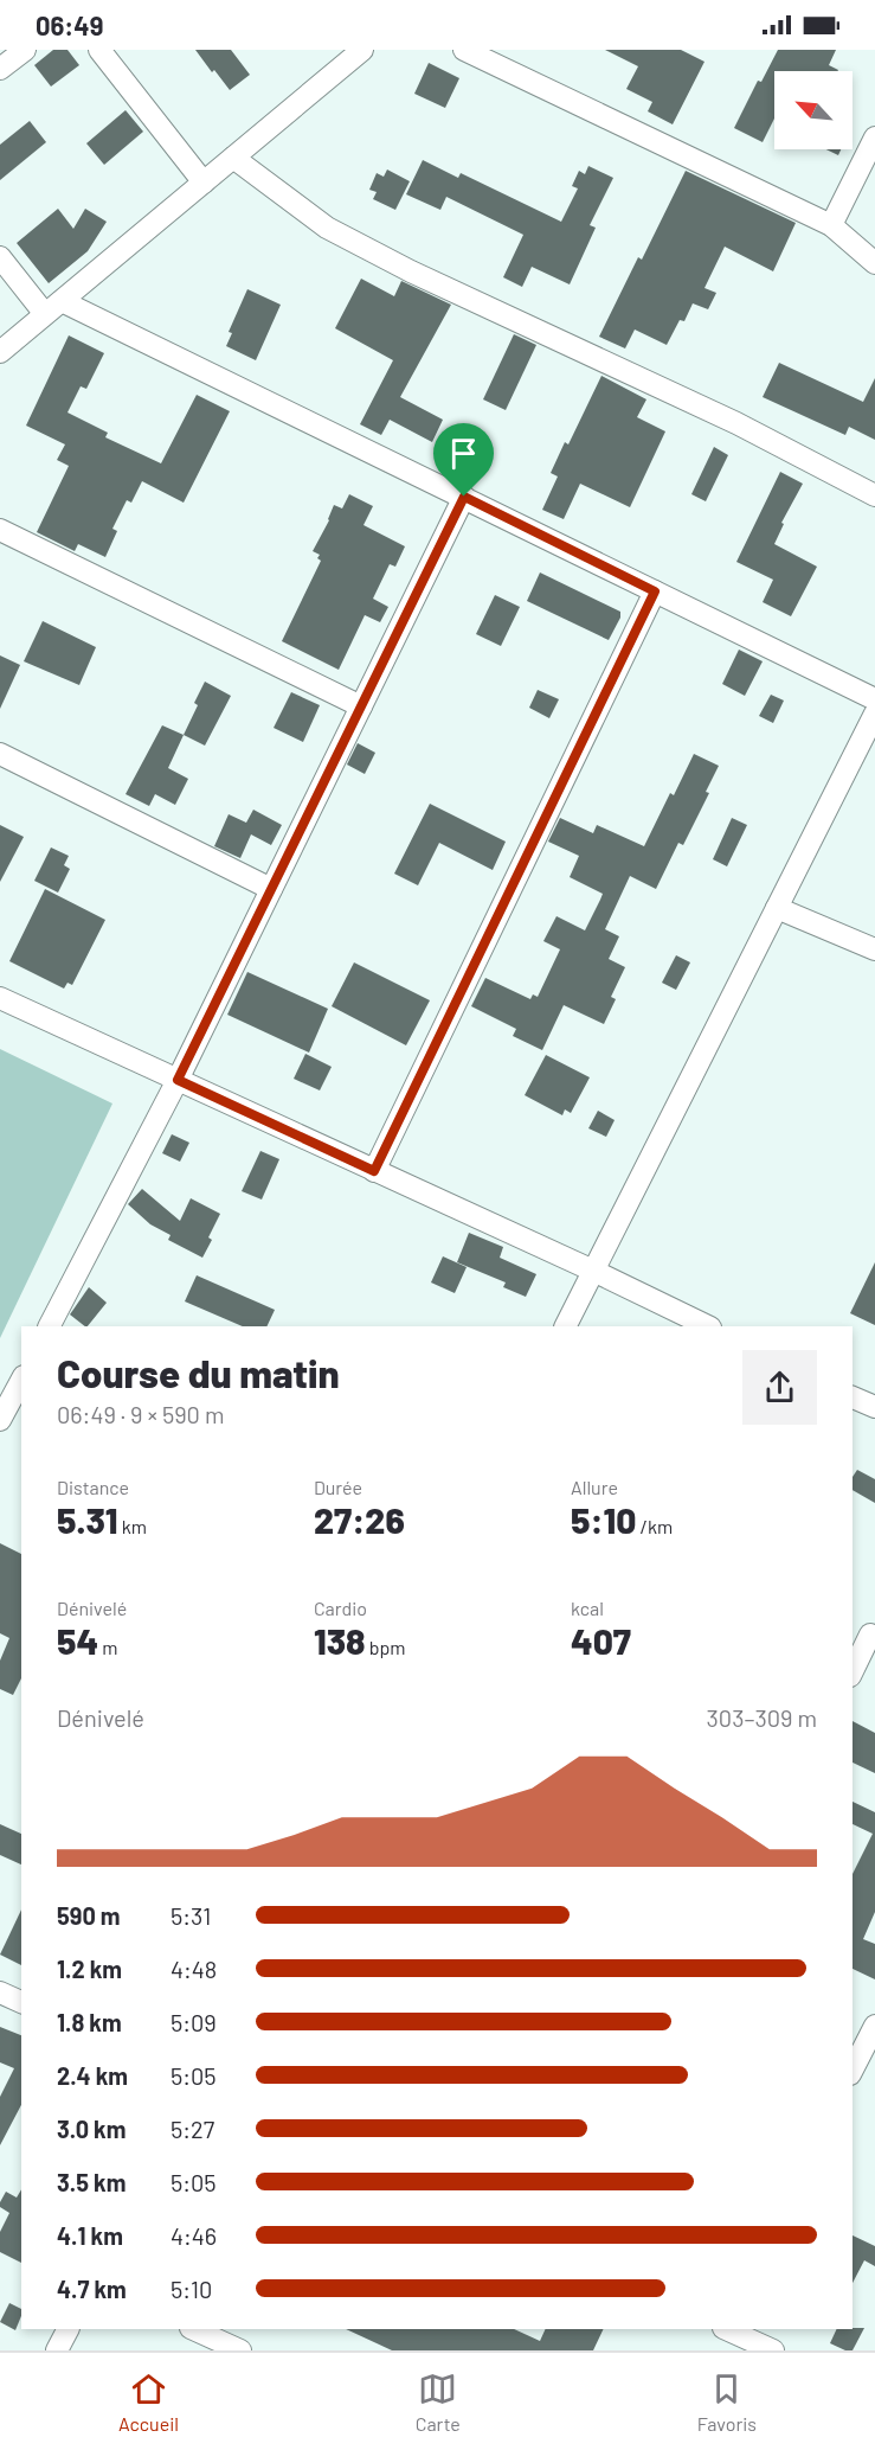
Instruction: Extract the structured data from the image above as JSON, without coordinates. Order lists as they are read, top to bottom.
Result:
{
  "north": "top left",
  "page": {
    "status": "06:49",
    "heading": ["Course du matin", "06:49 · 9 × 590 m"],
    "stats": [
      ["Distance", "5.31 km"],
      ["Durée", "27:26"],
      ["Allure", "5:10 /km"],
      ["Dénivelé", "54 m"],
      ["Cardio", "138 bpm"],
      ["kcal", "407"]
    ],
    "chart": ["Dénivelé", "303–309 m"],
    "list": [
      {
        "name": "590 m",
        "note": "5:31"
      },
      {
        "name": "1.2 km",
        "note": "4:48"
      },
      {
        "name": "1.8 km",
        "note": "5:09"
      },
      {
        "name": "2.4 km",
        "note": "5:05"
      },
      {
        "name": "3.0 km",
        "note": "5:27"
      },
      {
        "name": "3.5 km",
        "note": "5:05"
      },
      {
        "name": "4.1 km",
        "note": "4:46"
      },
      {
        "name": "4.7 km",
        "note": "5:10"
      }
    ],
    "tabs": ["Accueil", "Carte", "Favoris"]
  }
}
